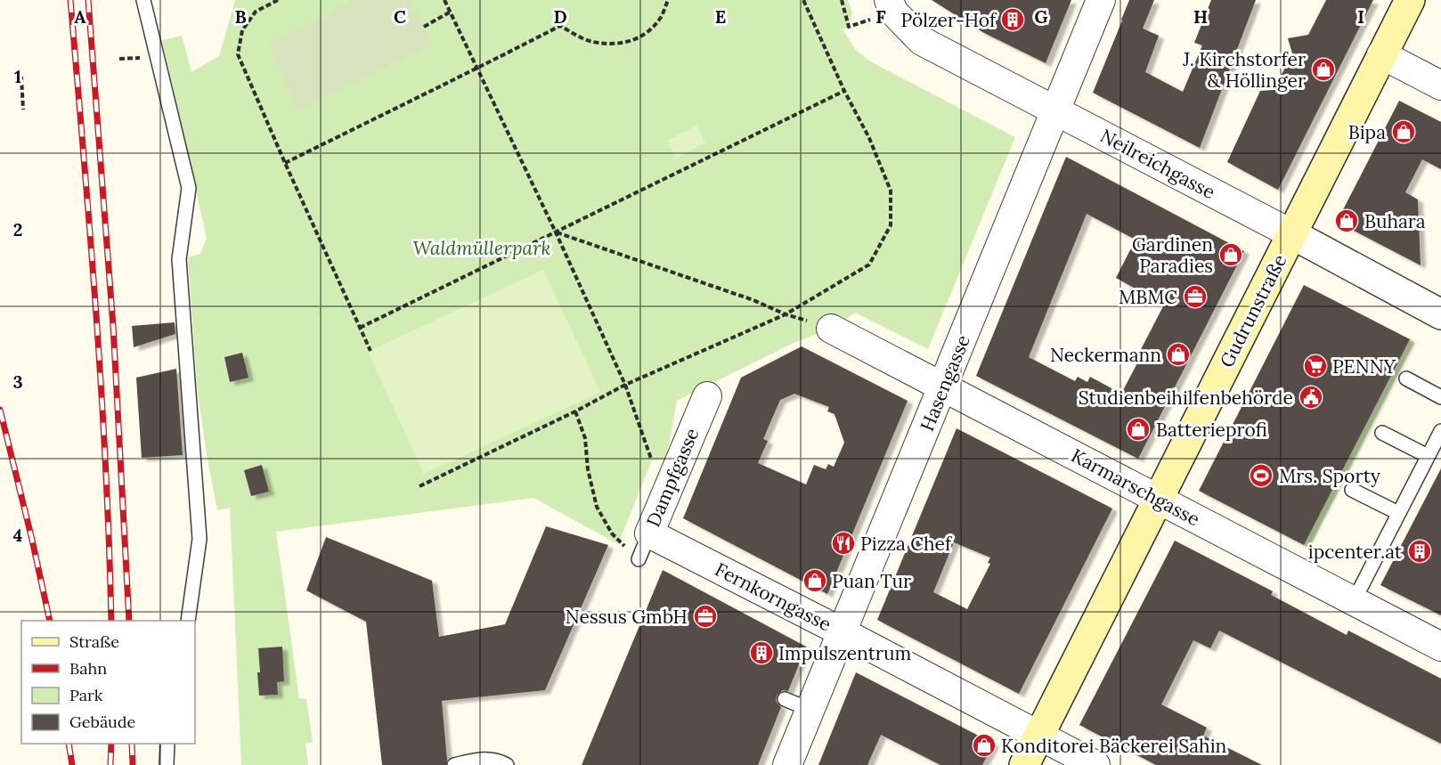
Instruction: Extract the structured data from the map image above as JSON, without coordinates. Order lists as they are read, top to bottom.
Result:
{
  "streets": {
    "main road": ["Gudrunstraße"],
    "street": [
      "Neilreichgasse",
      "Hasengasse",
      "Dampfgasse",
      "Karmarschgasse",
      "Fernkorngasse"
    ]
  },
  "crossings": [
    ["Neilreichgasse", "Gudrunstraße"],
    ["Neilreichgasse", "Hasengasse"],
    ["Gudrunstraße", "Karmarschgasse"],
    ["Gudrunstraße", "Fernkorngasse"],
    ["Hasengasse", "Karmarschgasse"],
    ["Hasengasse", "Fernkorngasse"],
    ["Dampfgasse", "Fernkorngasse"]
  ],
  "parks": ["Waldmüllerpark"],
  "places": {
    "building": ["Pölzer-Hof", "ipcenter.at", "Impulszentrum"],
    "shop": [
      "J. Kirchstorfer & Höllinger",
      "Bipa",
      "Buhara",
      "Gardinen Paradies",
      "Neckermann",
      "Batterieprofi",
      "Puan Tur",
      "Konditorei Bäckerei Sahin"
    ],
    "office": ["MBMC", "Nessus GmbH"],
    "supermarket": ["PENNY"],
    "public building": ["Studienbeihilfenbehörde"],
    "sports": ["Mrs. Sporty"],
    "restaurant": ["Pizza Chef"]
  },
  "legend": [
    "Straße",
    "Bahn",
    "Park",
    "Gebäude"
  ],
  "grid": {
    "columns": [
      "A",
      "B",
      "C",
      "D",
      "E",
      "F",
      "G",
      "H",
      "I"
    ],
    "rows": [
      "1",
      "2",
      "3",
      "4"
    ]
  }
}
